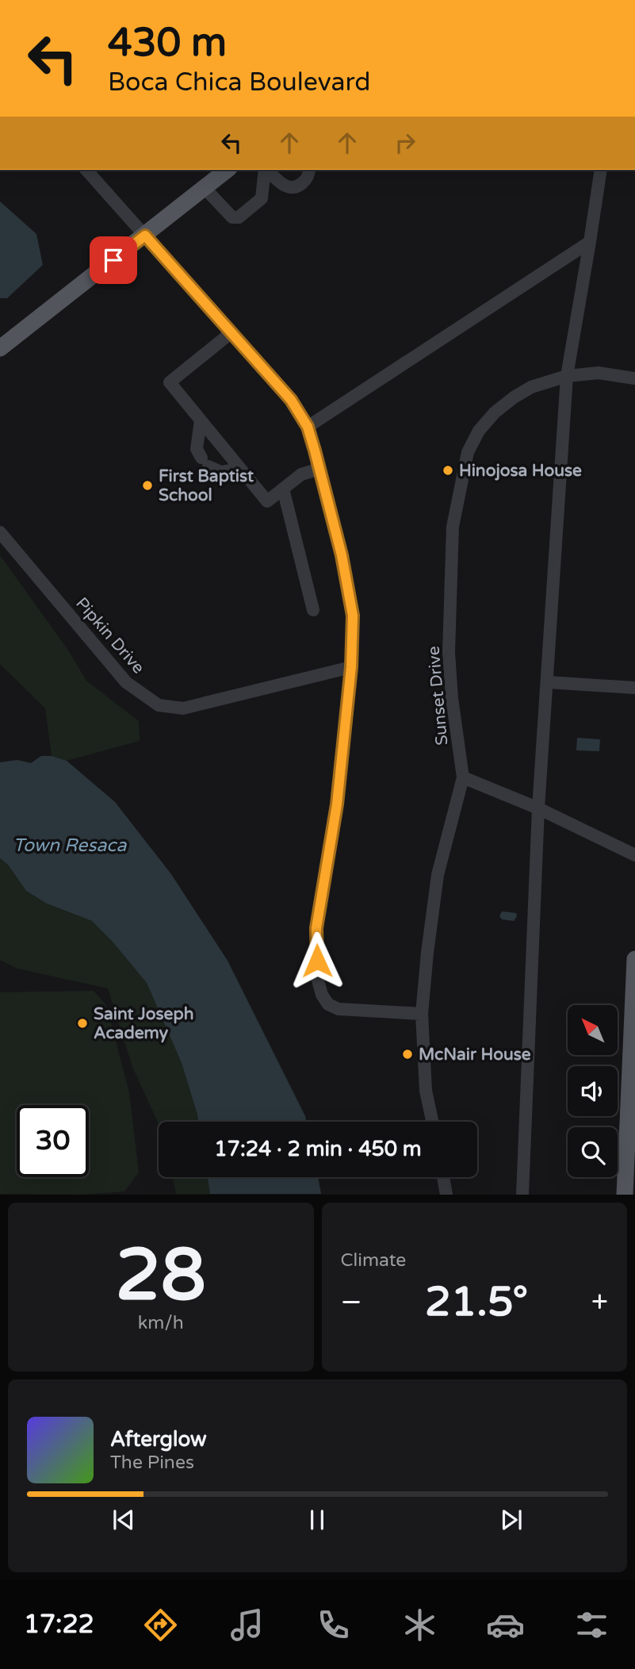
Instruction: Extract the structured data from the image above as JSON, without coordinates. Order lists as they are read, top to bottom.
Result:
{
  "streets": {
    "street": ["Pipkin Drive", "Sunset Drive"]
  },
  "water": ["Town Resaca"],
  "places": [
    "Hinojosa House",
    "First Baptist School",
    "Saint Joseph Academy",
    "McNair House"
  ],
  "north": "top left",
  "page": {
    "turn": ["430 m", "Boca Chica Boulevard"],
    "limit": "30",
    "trip": "17:24 · 2 min · 450 m",
    "tile": [
      ["28", "km/h"],
      "Climate"
    ],
    "heat": ["−", "21.5°", "+"],
    "song": ["Afterglow", "The Pines"],
    "tabs": "17:22"
  }
}
